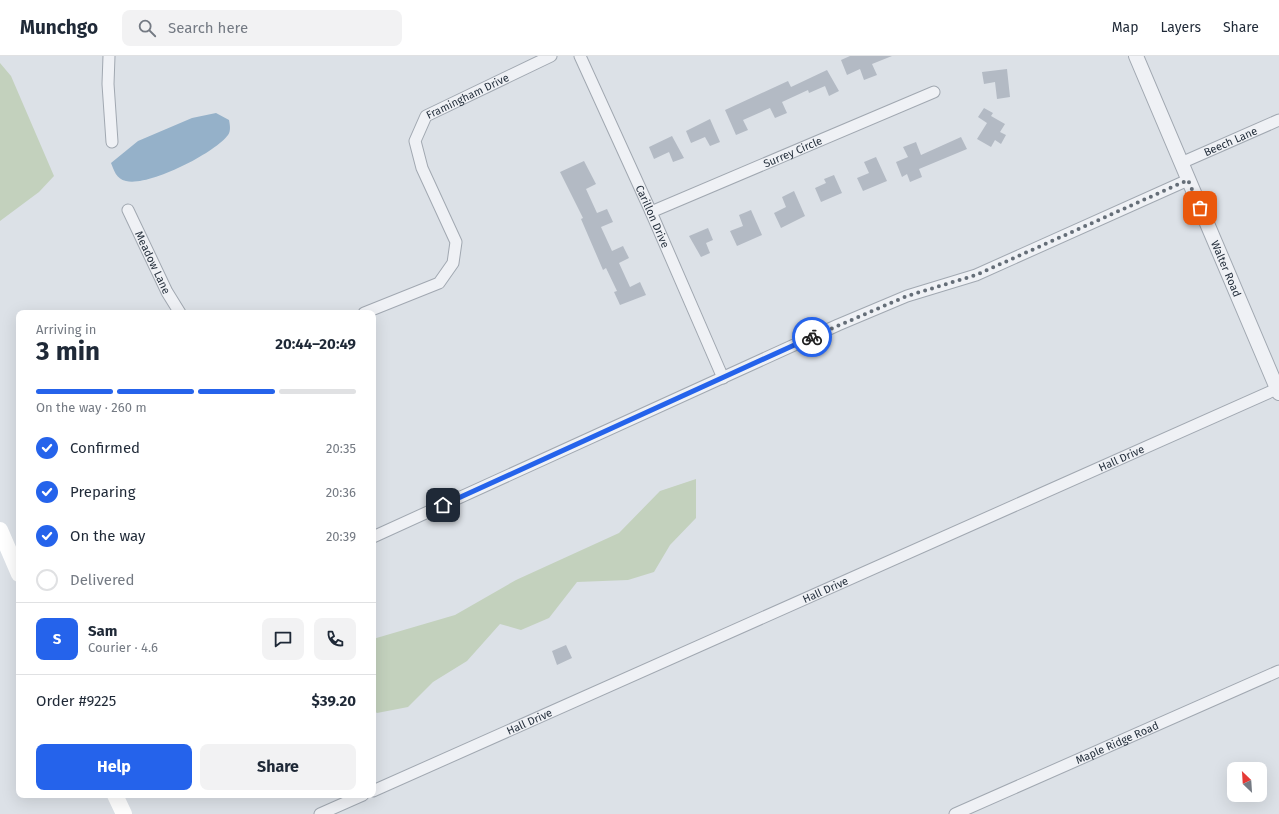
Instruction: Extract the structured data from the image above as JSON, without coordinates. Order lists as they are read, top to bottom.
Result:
{
  "streets": {
    "street": [
      "Framingham Drive",
      "Beech Lane",
      "Surrey Circle",
      "Carillon Drive",
      "Meadow Lane",
      "Walter Road",
      "Hall Drive",
      "Maple Ridge Road"
    ]
  },
  "crossings": [
    ["Beech Lane", "Walter Road"],
    ["Surrey Circle", "Carillon Drive"],
    ["Walter Road", "Hall Drive"]
  ],
  "north": "top left",
  "page": {
    "header": "Munchgo",
    "search": "Search here",
    "nav": ["Map", "Layers", "Share"],
    "heading": ["3 min", "Arriving in", "20:44–20:49"],
    "panel": [
      "Sam",
      "Courier · 4.6",
      "Order #9225",
      "$39.20"
    ],
    "bar": "On the way · 260 m",
    "list": [
      ["Confirmed", "20:35"],
      ["Preparing", "20:36"],
      ["On the way", "20:39"],
      "Delivered"
    ],
    "round": "S",
    "buttons": ["Help", "Share"]
  }
}
